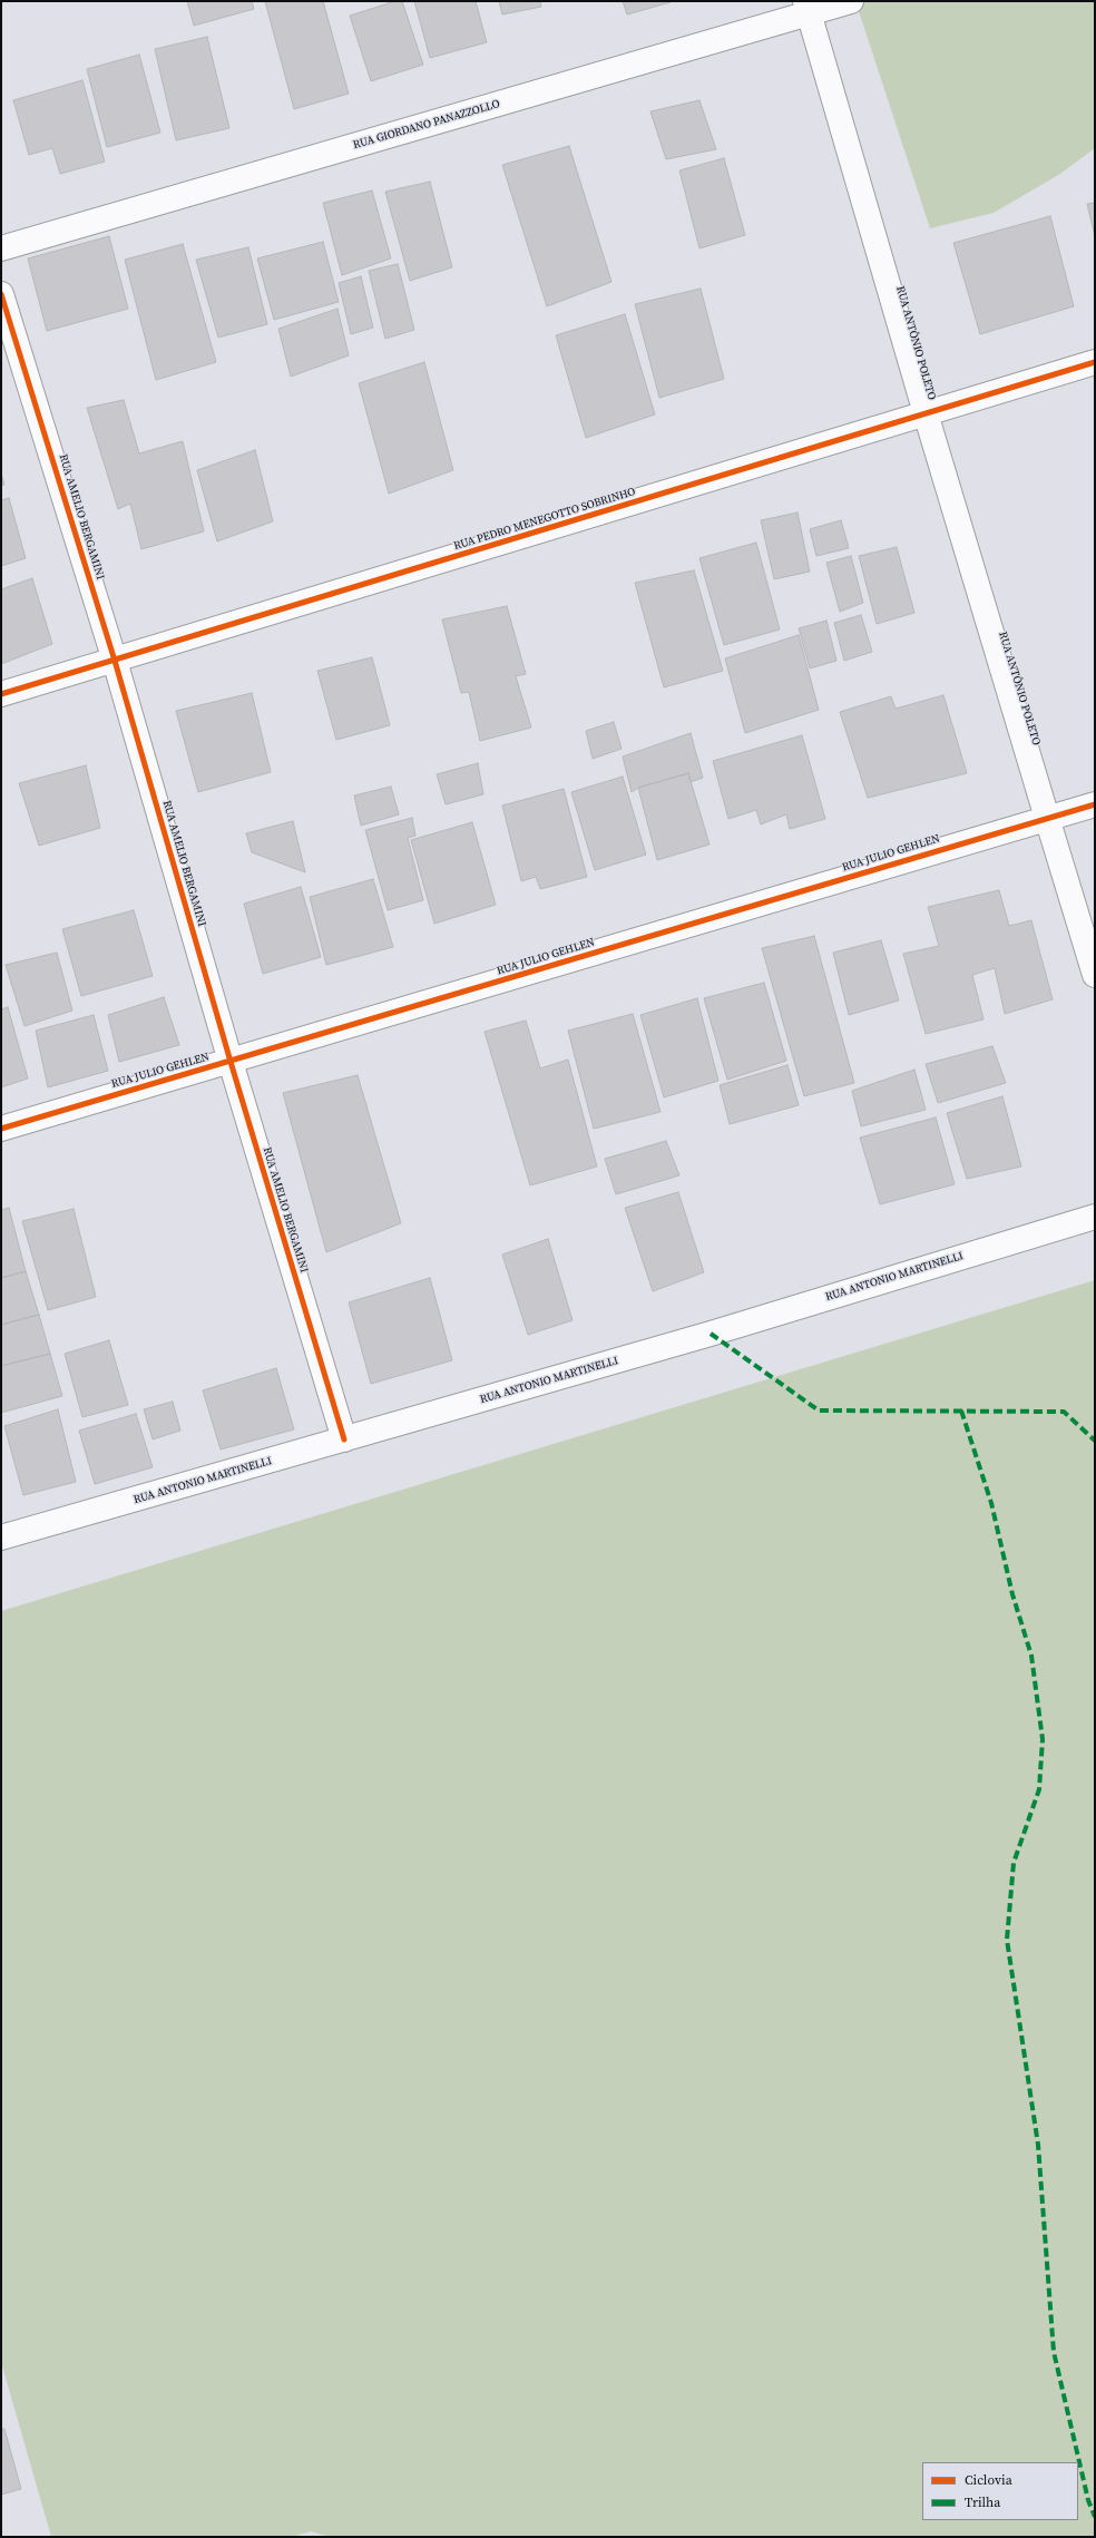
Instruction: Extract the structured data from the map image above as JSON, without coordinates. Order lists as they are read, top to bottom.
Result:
{
  "streets": {
    "street": [
      "RUA GIORDANO PANAZZOLLO",
      "RUA ANTÔNIO POLETO",
      "RUA AMELIO BERGAMINI",
      "RUA PEDRO MENEGOTTO SOBRINHO",
      "RUA JULIO GEHLEN",
      "RUA ANTONIO MARTINELLI"
    ]
  },
  "crossings": [
    ["RUA GIORDANO PANAZZOLLO", "RUA ANTÔNIO POLETO"],
    ["RUA ANTÔNIO POLETO", "RUA PEDRO MENEGOTTO SOBRINHO"],
    ["RUA ANTÔNIO POLETO", "RUA JULIO GEHLEN"],
    ["RUA AMELIO BERGAMINI", "RUA PEDRO MENEGOTTO SOBRINHO"],
    ["RUA AMELIO BERGAMINI", "RUA JULIO GEHLEN"],
    ["RUA AMELIO BERGAMINI", "RUA ANTONIO MARTINELLI"]
  ],
  "legend": ["Ciclovia", "Trilha"]
}
